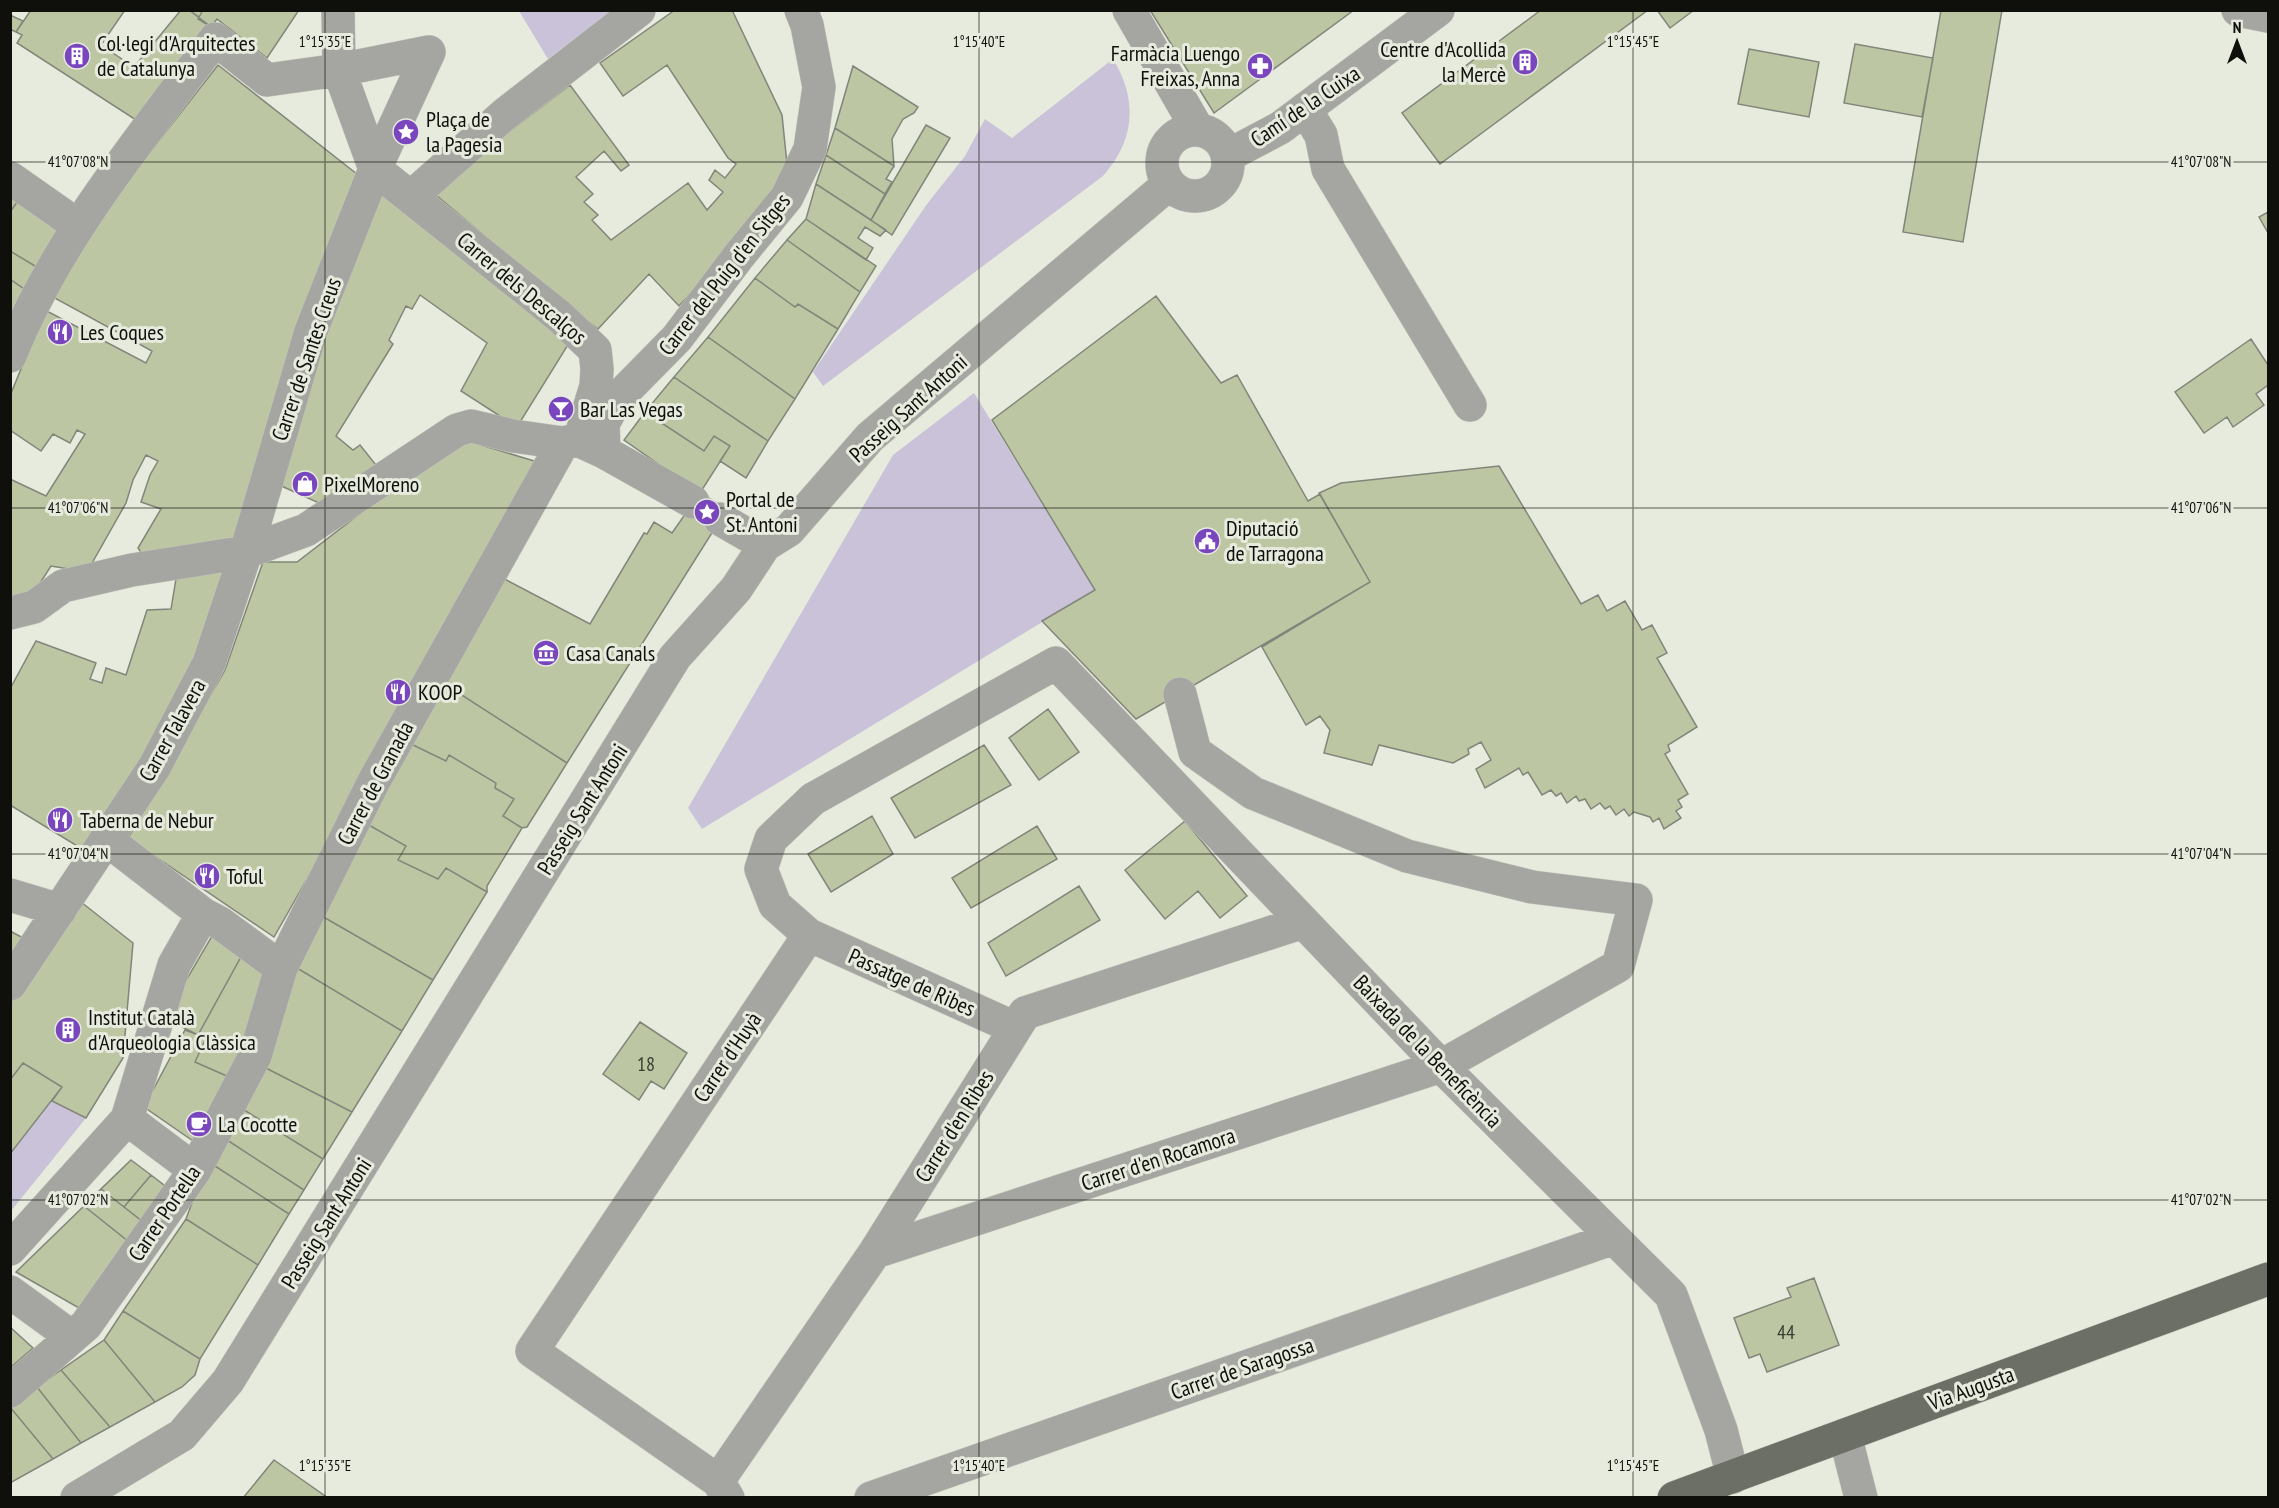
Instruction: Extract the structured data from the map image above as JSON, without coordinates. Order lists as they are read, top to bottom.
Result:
{
  "streets": {
    "main road": ["Via Augusta"],
    "street": [
      "Camí de la Cuixa",
      "Carrer del Puig d'en Sitges",
      "Carrer dels Descalços",
      "Carrer de Santes Creus",
      "Passeig Sant Antoni",
      "Carrer Talavera",
      "Carrer de Granada",
      "Passatge de Ribes",
      "Baixada de la Beneficència",
      "Carrer d'Huyà",
      "Carrer d'en Ribes",
      "Carrer d'en Rocamora",
      "Carrer Portella",
      "Carrer de Saragossa"
    ]
  },
  "crossings": [
    ["Camí de la Cuixa", "Passeig Sant Antoni"],
    ["Carrer del Puig d'en Sitges", "Carrer dels Descalços"],
    ["Carrer del Puig d'en Sitges", "Carrer de Granada"],
    ["Carrer dels Descalços", "Carrer de Santes Creus"],
    ["Carrer dels Descalços", "Carrer de Granada"],
    ["Carrer de Santes Creus", "Carrer Talavera"],
    ["Carrer de Granada", "Carrer Portella"],
    ["Passatge de Ribes", "Baixada de la Beneficència"],
    ["Passatge de Ribes", "Carrer d'Huyà"],
    ["Passatge de Ribes", "Carrer d'en Ribes"],
    ["Baixada de la Beneficència", "Carrer d'Huyà"],
    ["Baixada de la Beneficència", "Carrer d'en Ribes"],
    ["Baixada de la Beneficència", "Carrer d'en Rocamora"],
    ["Baixada de la Beneficència", "Carrer de Saragossa"],
    ["Baixada de la Beneficència", "Via Augusta"],
    ["Carrer d'Huyà", "Carrer d'en Ribes"],
    ["Carrer d'en Ribes", "Carrer d'en Rocamora"]
  ],
  "places": {
    "building": ["Col·legi d'Arquitectes de Catalunya", "Centre d'Acollida la Mercè", "Institut Català d'Arqueologia Clàssica"],
    "pharmacy": ["Farmàcia Luengo Freixas, Anna"],
    "place": ["Plaça de la Pagesia", "Portal de St. Antoni"],
    "restaurant": [
      "Les Coques",
      "KOOP",
      "Taberna de Nebur",
      "Toful"
    ],
    "bar": ["Bar Las Vegas"],
    "shop": ["PixelMoreno"],
    "public building": ["Diputació de Tarragona"],
    "museum": ["Casa Canals"],
    "cafe": ["La Cocotte"]
  },
  "house_numbers": ["18", "44"],
  "north": "top",
  "coordinates": [
    "1°15'35\"E",
    "1°15'40\"E",
    "1°15'45\"E",
    "41°07'08\"N",
    "41°07'06\"N",
    "41°07'04\"N",
    "41°07'02\"N"
  ]
}
